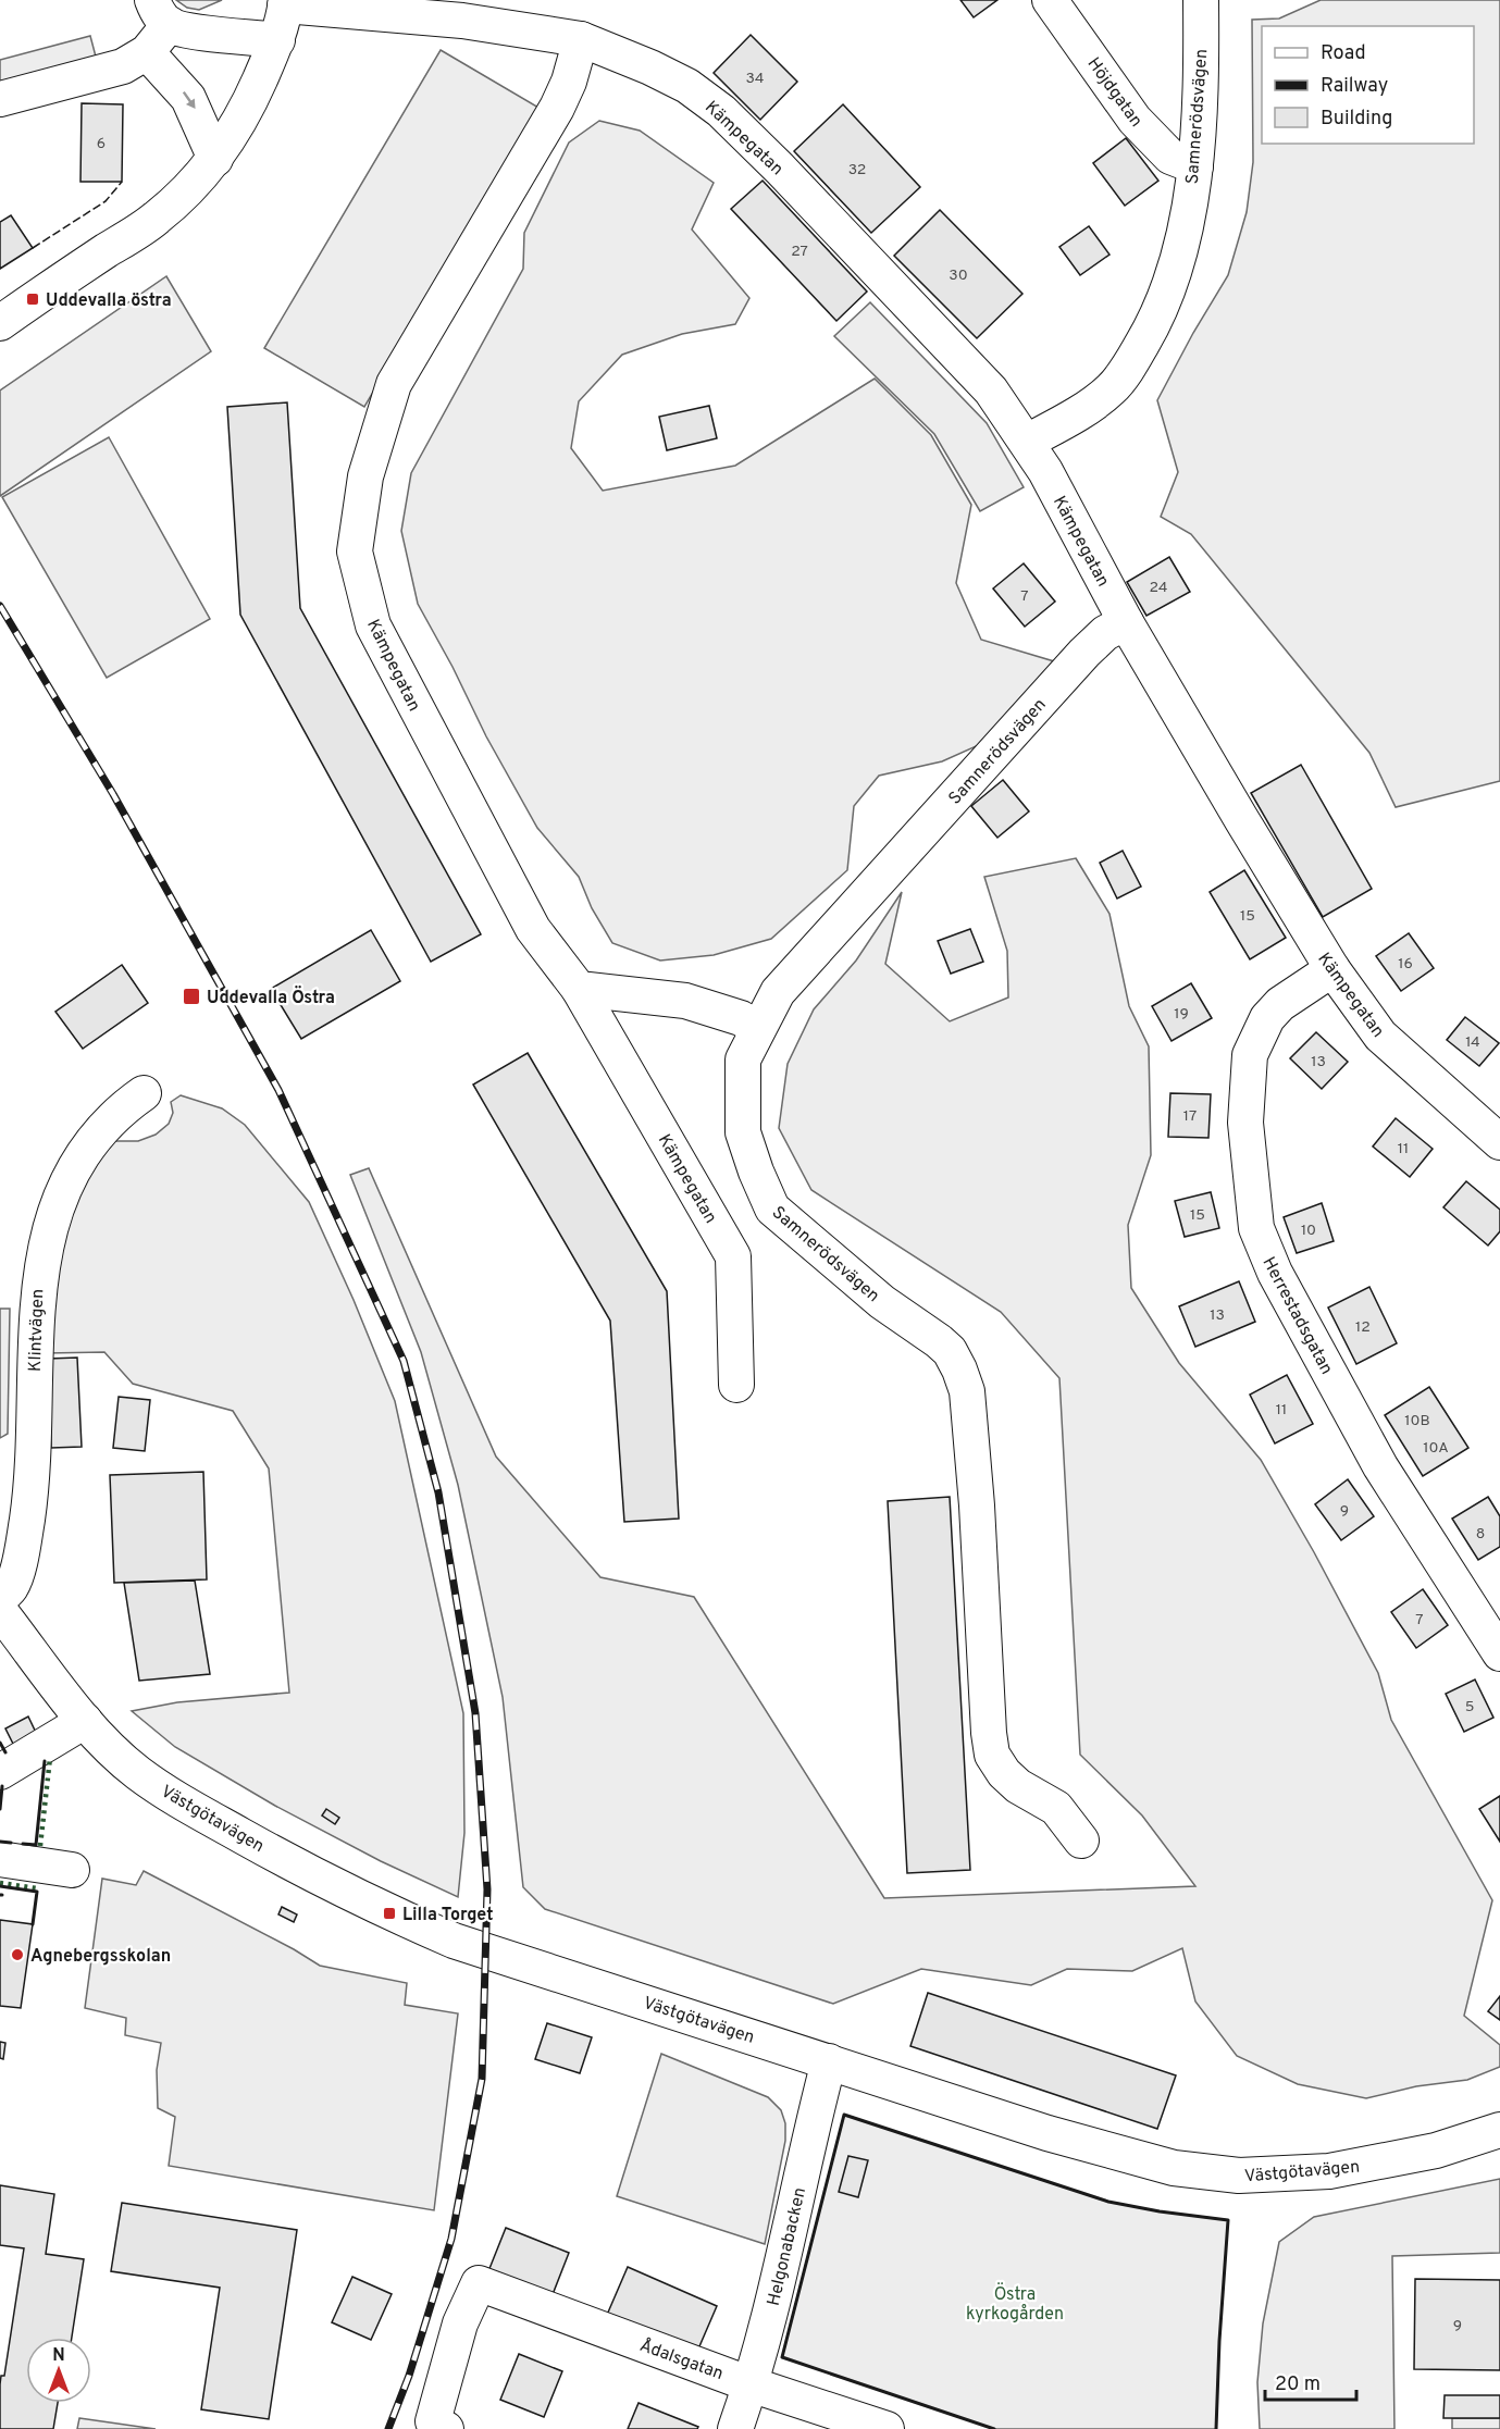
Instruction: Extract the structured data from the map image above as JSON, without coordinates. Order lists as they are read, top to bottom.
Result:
{
  "streets": {
    "street": [
      "Höjdgatan",
      "Samnerödsvägen",
      "Kämpegatan",
      "Herrestadsgatan",
      "Klintvägen",
      "Västgötavägen",
      "Helgonabacken",
      "Ådalsgatan"
    ]
  },
  "crossings": [
    ["Höjdgatan", "Samnerödsvägen"],
    ["Samnerödsvägen", "Kämpegatan"],
    ["Kämpegatan", "Herrestadsgatan"],
    ["Västgötavägen", "Helgonabacken"],
    ["Helgonabacken", "Ådalsgatan"]
  ],
  "parks": ["Östra kyrkogården"],
  "places": {
    "transit": ["Uddevalla östra", "Uddevalla Östra", "Lilla Torget"],
    "other": ["Agnebergsskolan"]
  },
  "house_numbers": [
    "34",
    "6",
    "32",
    "27",
    "30",
    "24",
    "7",
    "15",
    "16",
    "19",
    "14",
    "13",
    "17",
    "11",
    "15",
    "10",
    "13",
    "12",
    "11",
    "10B",
    "10A",
    "9",
    "8",
    "7",
    "5",
    "9"
  ],
  "legend": ["Road", "Railway", "Building"],
  "scale_bar": "20 m",
  "north": "top"
}
